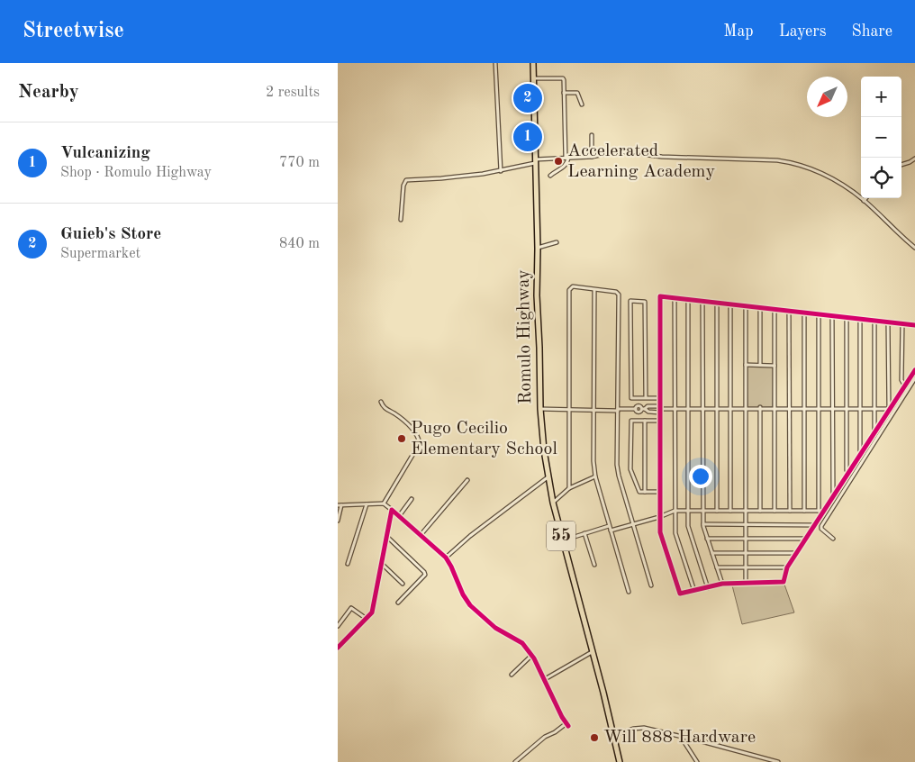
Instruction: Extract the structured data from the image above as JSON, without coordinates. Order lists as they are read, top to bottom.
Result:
{
  "streets": {
    "highway": ["Romulo Highway", "55"]
  },
  "places": ["Accelerated Learning Academy", "Pugo Cecilio Elementary School", "Will 888 Hardware"],
  "north": "bottom left",
  "page": {
    "header": "Streetwise",
    "nav": ["Map", "Layers", "Share"],
    "heading": ["Nearby", "2 results"],
    "map_buttons": ["+", "−"],
    "pins": ["2", "1"],
    "list": [
      {
        "mark": "1",
        "name": "Vulcanizing",
        "note": "Shop · Romulo Highway",
        "value": "770 m"
      },
      {
        "mark": "2",
        "name": "Guieb's Store",
        "note": "Supermarket",
        "value": "840 m"
      }
    ]
  }
}
